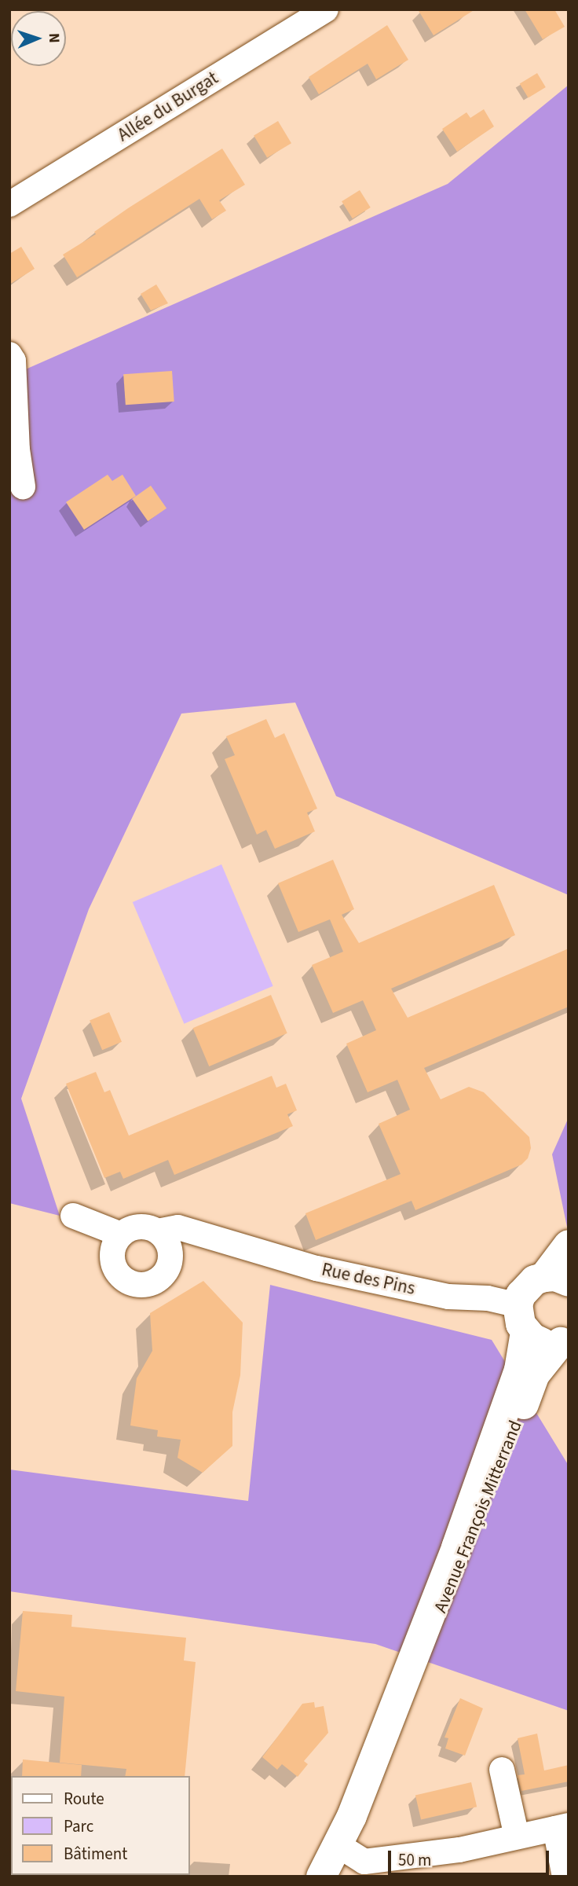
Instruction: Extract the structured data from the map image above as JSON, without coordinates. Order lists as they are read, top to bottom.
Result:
{
  "streets": {
    "main road": ["Avenue François Mitterrand"],
    "street": ["Allée du Burgat", "Rue des Pins"]
  },
  "crossings": [
    ["Rue des Pins", "Avenue François Mitterrand"]
  ],
  "legend": ["Route", "Parc", "Bâtiment"],
  "scale_bar": "50 m",
  "north": "right"
}
